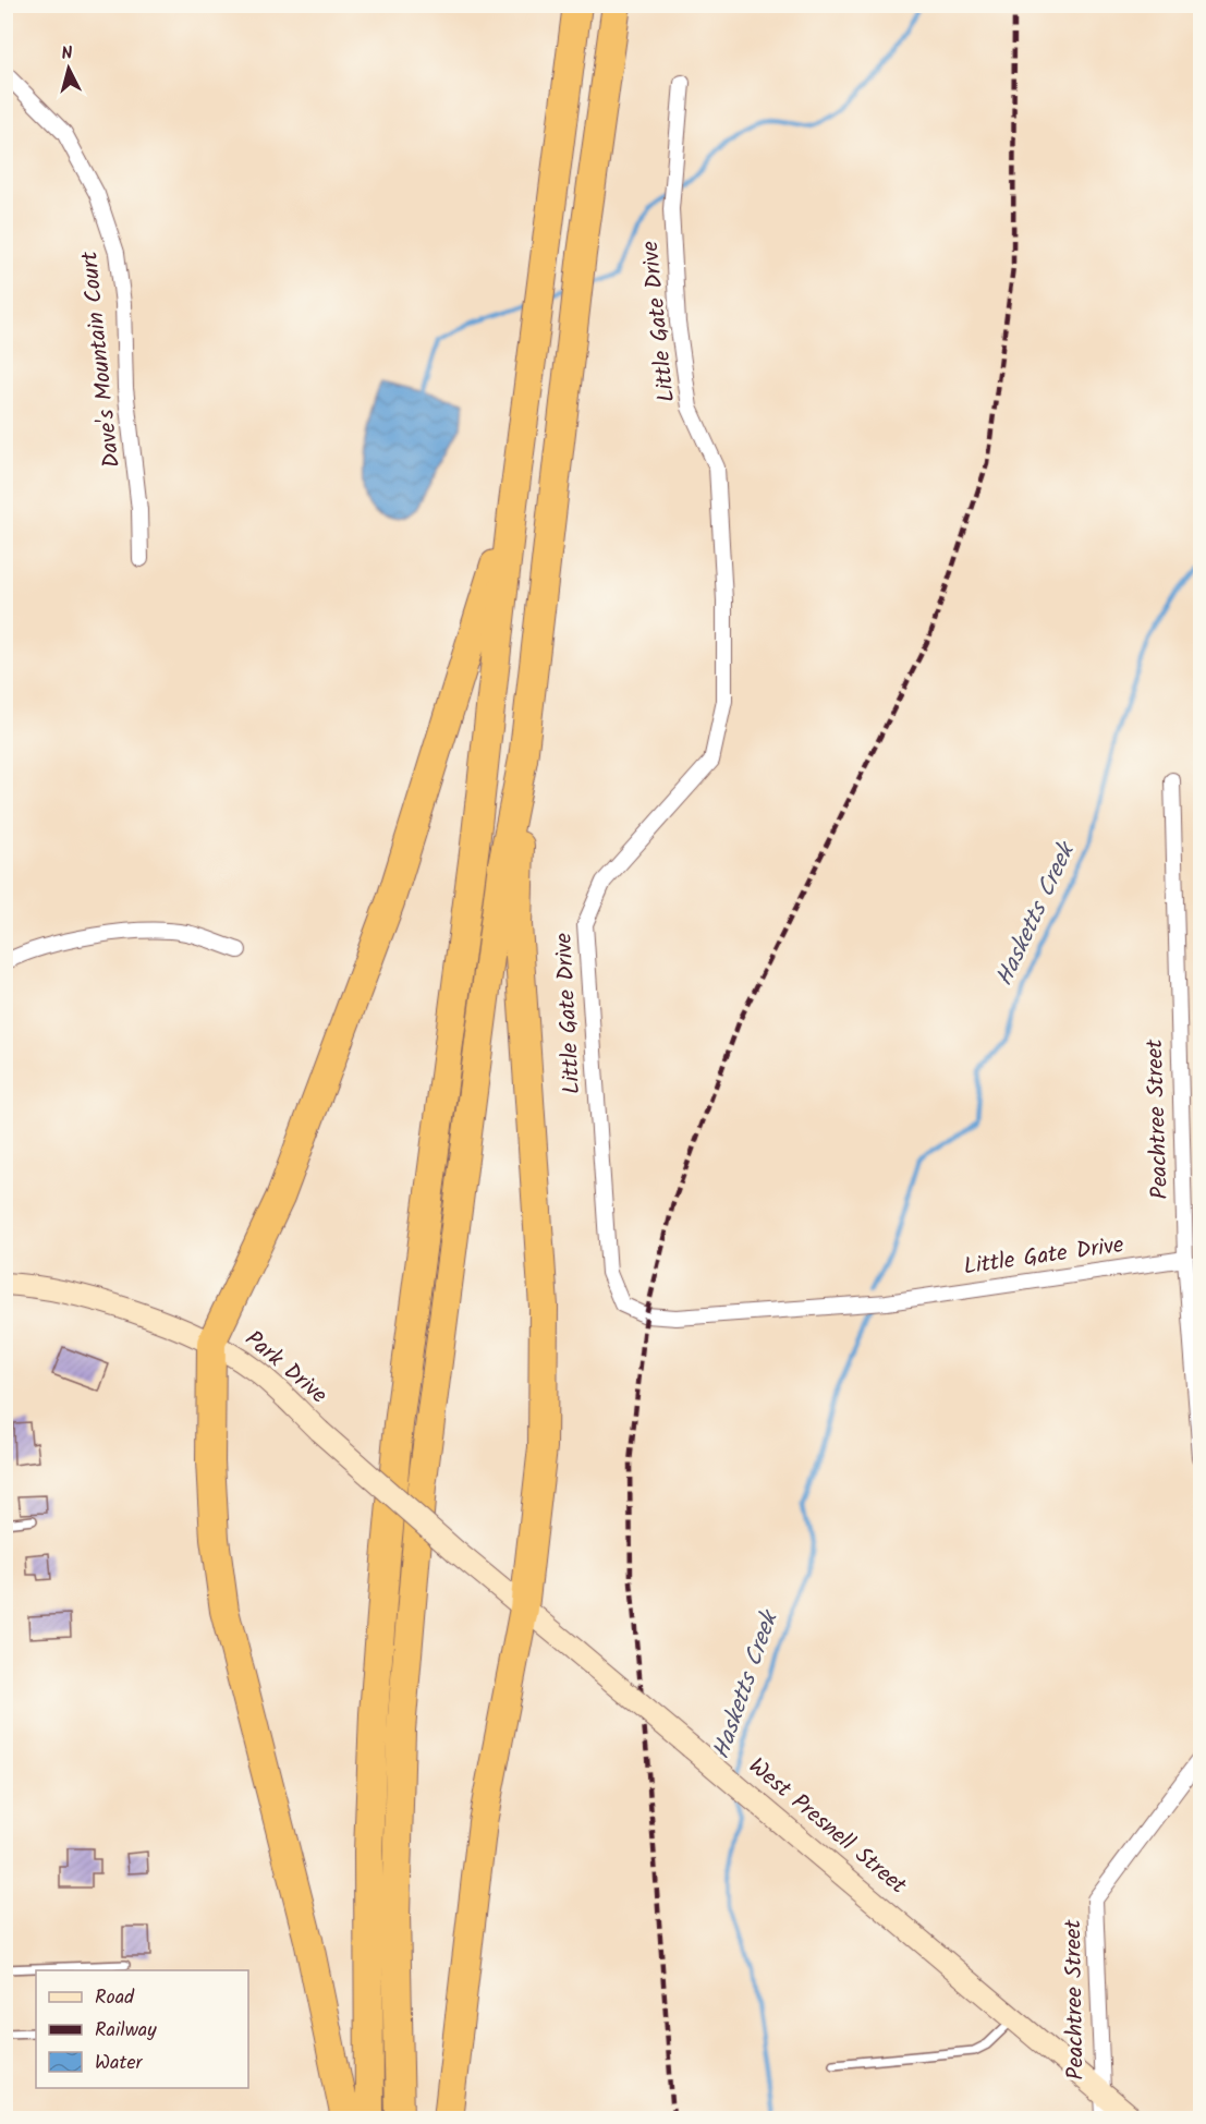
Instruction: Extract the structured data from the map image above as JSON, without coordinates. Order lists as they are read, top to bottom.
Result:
{
  "streets": {
    "main road": ["Park Drive", "West Presnell Street"],
    "street": ["Little Gate Drive", "Dave's Mountain Court", "Peachtree Street"]
  },
  "crossings": [
    ["Little Gate Drive", "Peachtree Street"],
    ["Peachtree Street", "West Presnell Street"],
    ["Park Drive", "West Presnell Street"]
  ],
  "water": ["Hasketts Creek"],
  "legend": ["Road", "Railway", "Water"],
  "north": "top"
}
